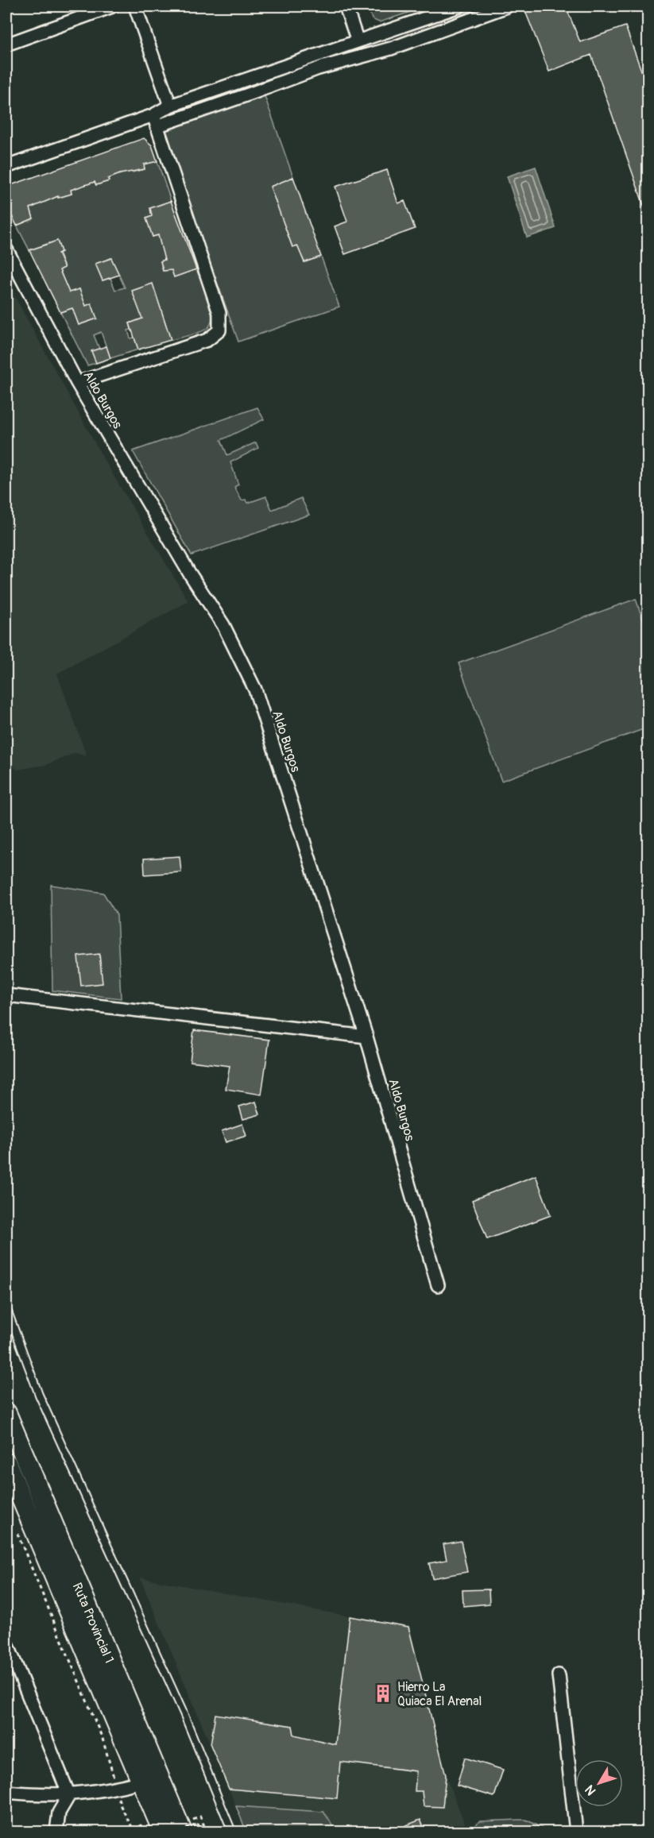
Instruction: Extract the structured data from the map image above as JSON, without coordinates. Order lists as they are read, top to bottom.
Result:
{
  "streets": {
    "main road": ["Ruta Provincial 1"],
    "street": ["Aldo Burgos"]
  },
  "places": {
    "building": ["Hierro La Quiaca El Arenal"]
  },
  "north": "bottom left"
}
